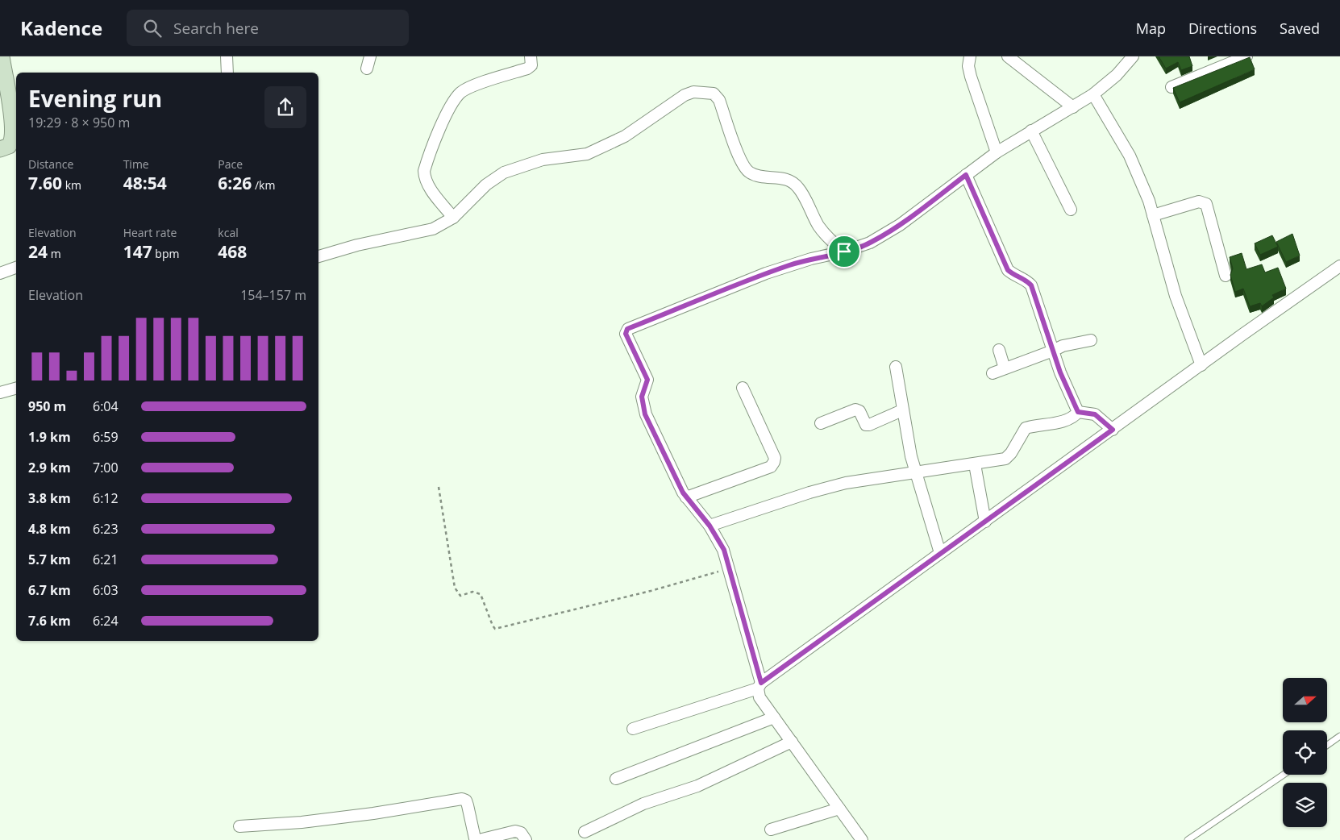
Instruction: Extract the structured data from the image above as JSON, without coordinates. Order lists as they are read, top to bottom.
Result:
{
  "north": "right",
  "page": {
    "header": "Kadence",
    "search": "Search here",
    "nav": ["Map", "Directions", "Saved"],
    "heading": ["Evening run", "19:29 · 8 × 950 m"],
    "stats": [
      ["Distance", "7.60 km"],
      ["Time", "48:54"],
      ["Pace", "6:26 /km"],
      ["Elevation", "24 m"],
      ["Heart rate", "147 bpm"],
      ["kcal", "468"]
    ],
    "chart": ["Elevation", "154–157 m"],
    "list": [
      {
        "name": "950 m",
        "note": "6:04"
      },
      {
        "name": "1.9 km",
        "note": "6:59"
      },
      {
        "name": "2.9 km",
        "note": "7:00"
      },
      {
        "name": "3.8 km",
        "note": "6:12"
      },
      {
        "name": "4.8 km",
        "note": "6:23"
      },
      {
        "name": "5.7 km",
        "note": "6:21"
      },
      {
        "name": "6.7 km",
        "note": "6:03"
      },
      {
        "name": "7.6 km",
        "note": "6:24"
      }
    ]
  }
}
